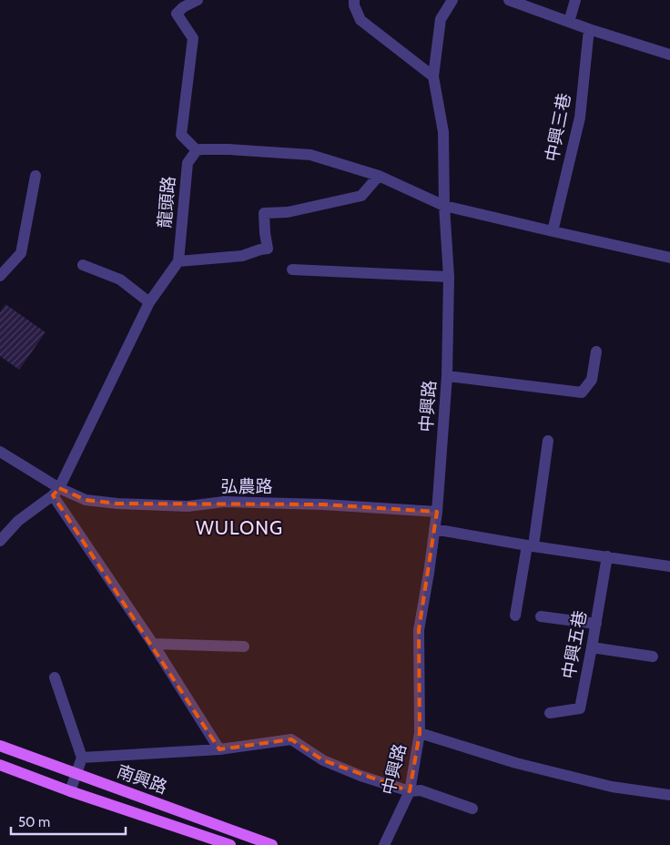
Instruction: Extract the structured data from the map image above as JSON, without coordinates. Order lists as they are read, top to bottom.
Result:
{
  "streets": {
    "main road": ["南興路"],
    "street": [
      "中興三巷",
      "龍頭路",
      "中興路",
      "弘農路",
      "中興五巷"
    ]
  },
  "crossings": [
    ["中興路", "弘農路"]
  ],
  "districts": ["WULONG"],
  "scale_bar": "50 m"
}
